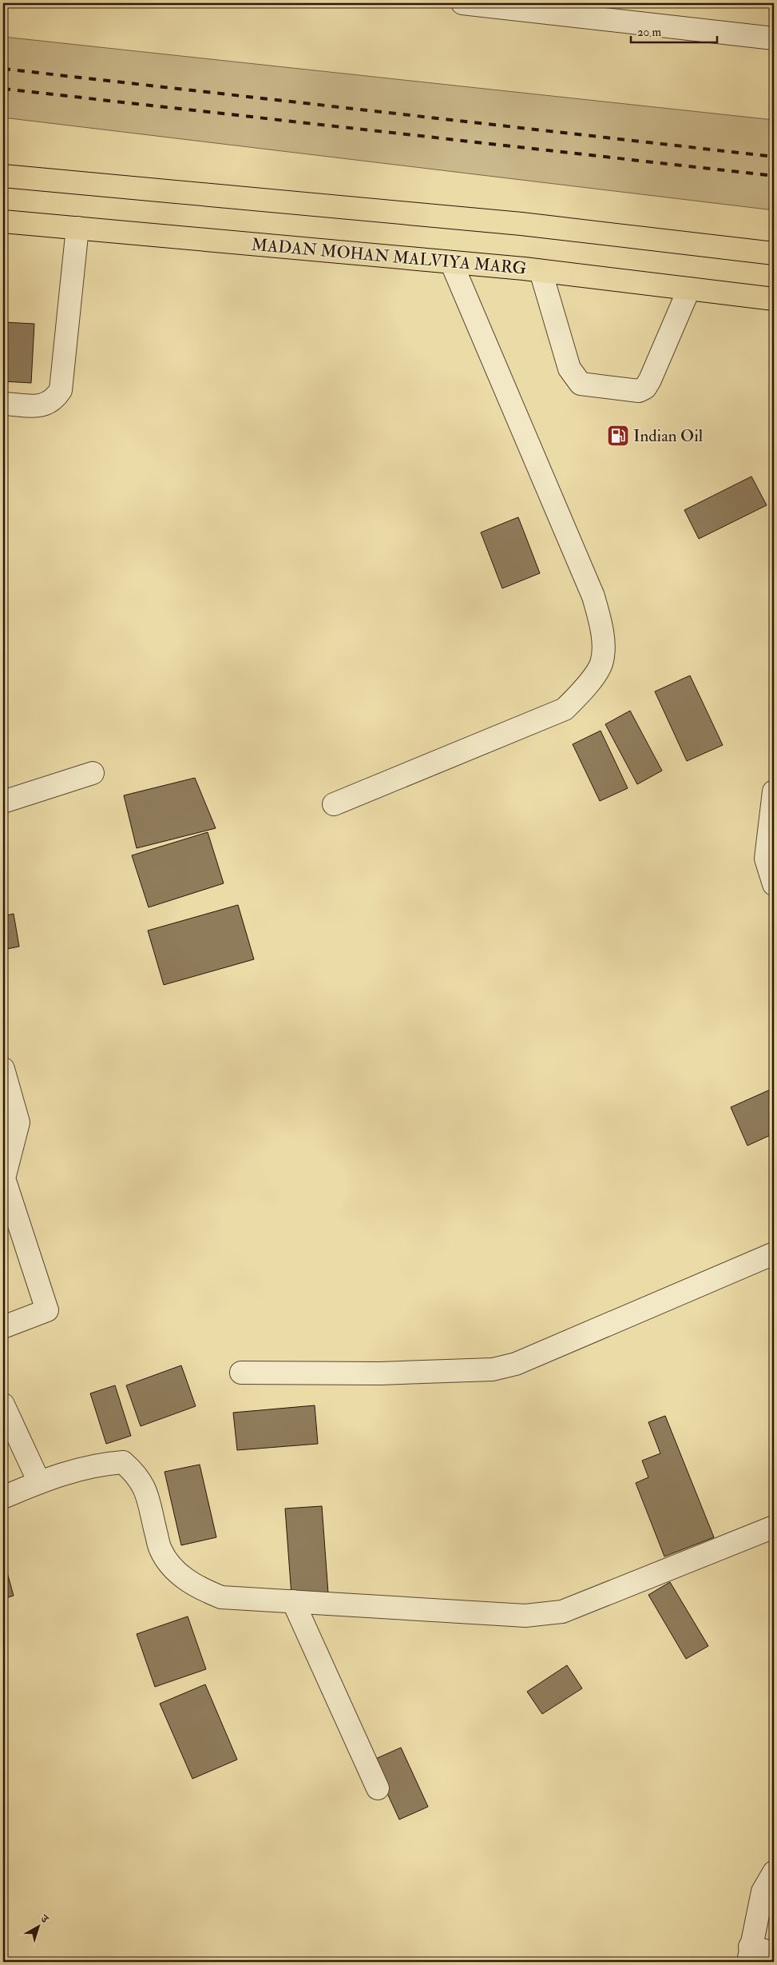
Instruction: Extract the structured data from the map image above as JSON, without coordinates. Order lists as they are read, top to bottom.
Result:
{
  "streets": {
    "main road": ["MADAN MOHAN MALVIYA MARG"]
  },
  "places": {
    "fuel station": ["Indian Oil"]
  },
  "scale_bar": "20 m",
  "north": "top right"
}
